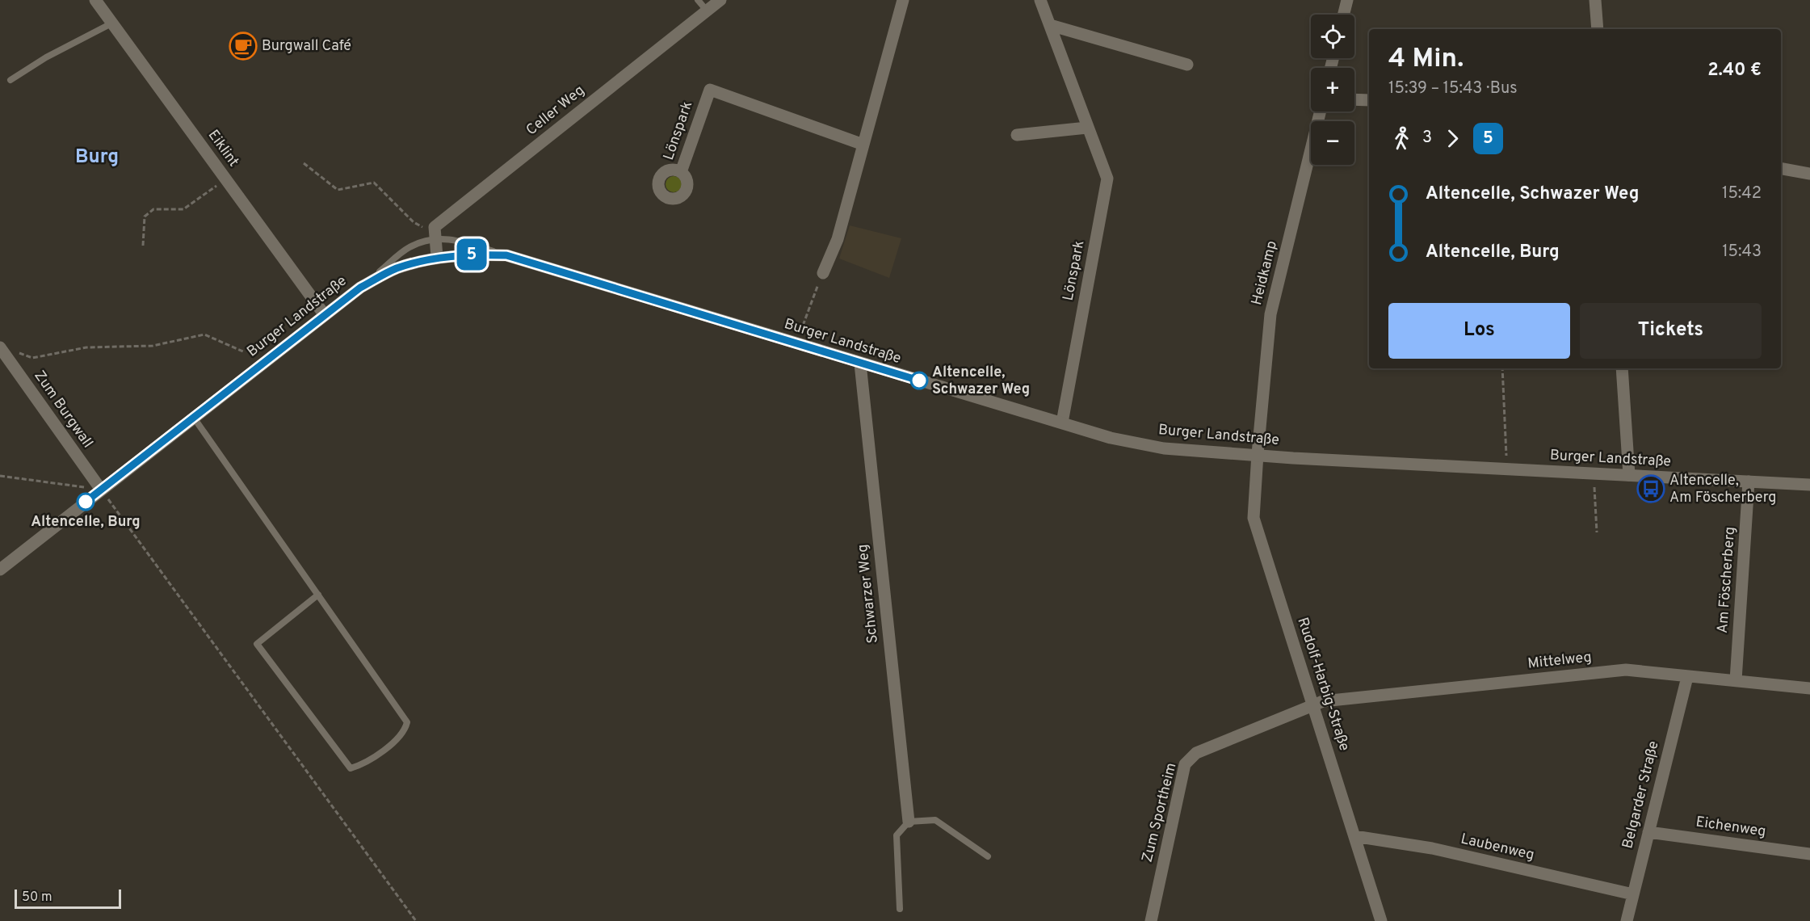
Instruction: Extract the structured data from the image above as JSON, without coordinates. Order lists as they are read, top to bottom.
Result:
{
  "streets": {
    "street": [
      "Celler Weg",
      "Lönspark",
      "Eiklint",
      "Heidkamp",
      "Burger Landstraße",
      "Zum Burgwall",
      "Am Föscherberg",
      "Schwarzer Weg",
      "Mittelweg",
      "Rudolf-Harbig-Straße",
      "Belgarder Straße",
      "Zum Sportheim",
      "Eichenweg",
      "Laubenweg"
    ]
  },
  "crossings": [
    ["Lönspark", "Burger Landstraße"],
    ["Eiklint", "Burger Landstraße"],
    ["Heidkamp", "Burger Landstraße"],
    ["Heidkamp", "Rudolf-Harbig-Straße"],
    ["Burger Landstraße", "Zum Burgwall"],
    ["Burger Landstraße", "Am Föscherberg"],
    ["Burger Landstraße", "Schwarzer Weg"],
    ["Burger Landstraße", "Rudolf-Harbig-Straße"],
    ["Am Föscherberg", "Mittelweg"],
    ["Mittelweg", "Rudolf-Harbig-Straße"],
    ["Mittelweg", "Belgarder Straße"],
    ["Mittelweg", "Zum Sportheim"],
    ["Rudolf-Harbig-Straße", "Zum Sportheim"],
    ["Rudolf-Harbig-Straße", "Laubenweg"],
    ["Belgarder Straße", "Eichenweg"],
    ["Belgarder Straße", "Laubenweg"]
  ],
  "districts": ["Burg"],
  "places": {
    "cafe": ["Burgwall Café"],
    "other": ["Altencelle, Schwazer Weg", "Altencelle, Burg"],
    "bus stop": ["Altencelle, Am Föscherberg"]
  },
  "lines": ["bus line 5"],
  "scale_bar": "50 m",
  "page": {
    "on_map": "5",
    "map_buttons": ["+", "−"],
    "heading": ["4 Min.", "15:39 – 15:43 · Bus", "2.40 €"],
    "legs": ["3", "5"],
    "list": [
      {
        "name": "Altencelle, Schwazer Weg",
        "value": "15:42"
      },
      {
        "name": "Altencelle, Burg",
        "value": "15:43"
      }
    ],
    "buttons": ["Los", "Tickets"],
    "scale": "50 m"
  }
}
